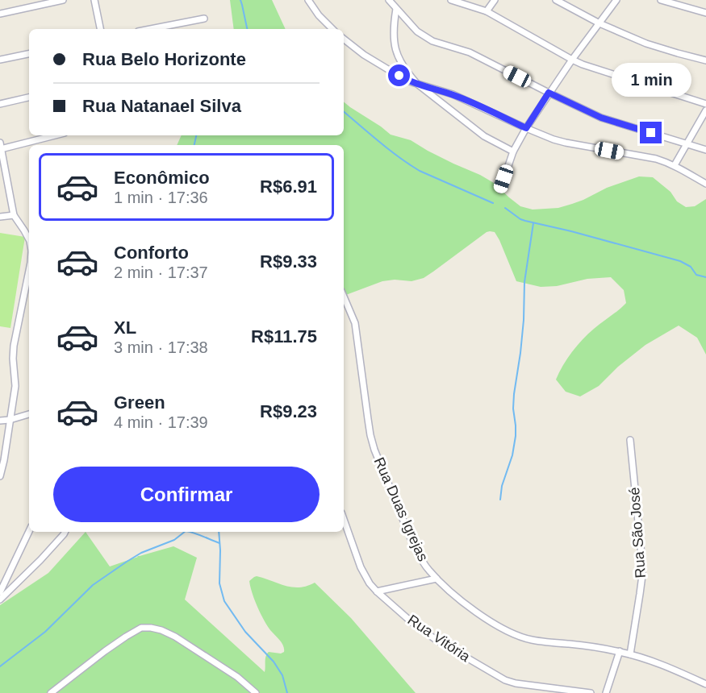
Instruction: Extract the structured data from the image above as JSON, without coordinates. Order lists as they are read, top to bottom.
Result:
{
  "streets": {
    "street": ["Rua Duas Igrejas", "Rua São José", "Rua Vitória"]
  },
  "crossings": [
    ["Rua Duas Igrejas", "Rua São José"]
  ],
  "page": {
    "banner": ["Rua Belo Horizonte", "Rua Natanael Silva"],
    "bubble": "1 min",
    "list": [
      {
        "name": "Econômico",
        "note": "1 min · 17:36",
        "value": "R$6.91"
      },
      {
        "name": "Conforto",
        "note": "2 min · 17:37",
        "value": "R$9.33"
      },
      {
        "name": "XL",
        "note": "3 min · 17:38",
        "value": "R$11.75"
      },
      {
        "name": "Green",
        "note": "4 min · 17:39",
        "value": "R$9.23"
      }
    ],
    "buttons": "Confirmar"
  }
}
